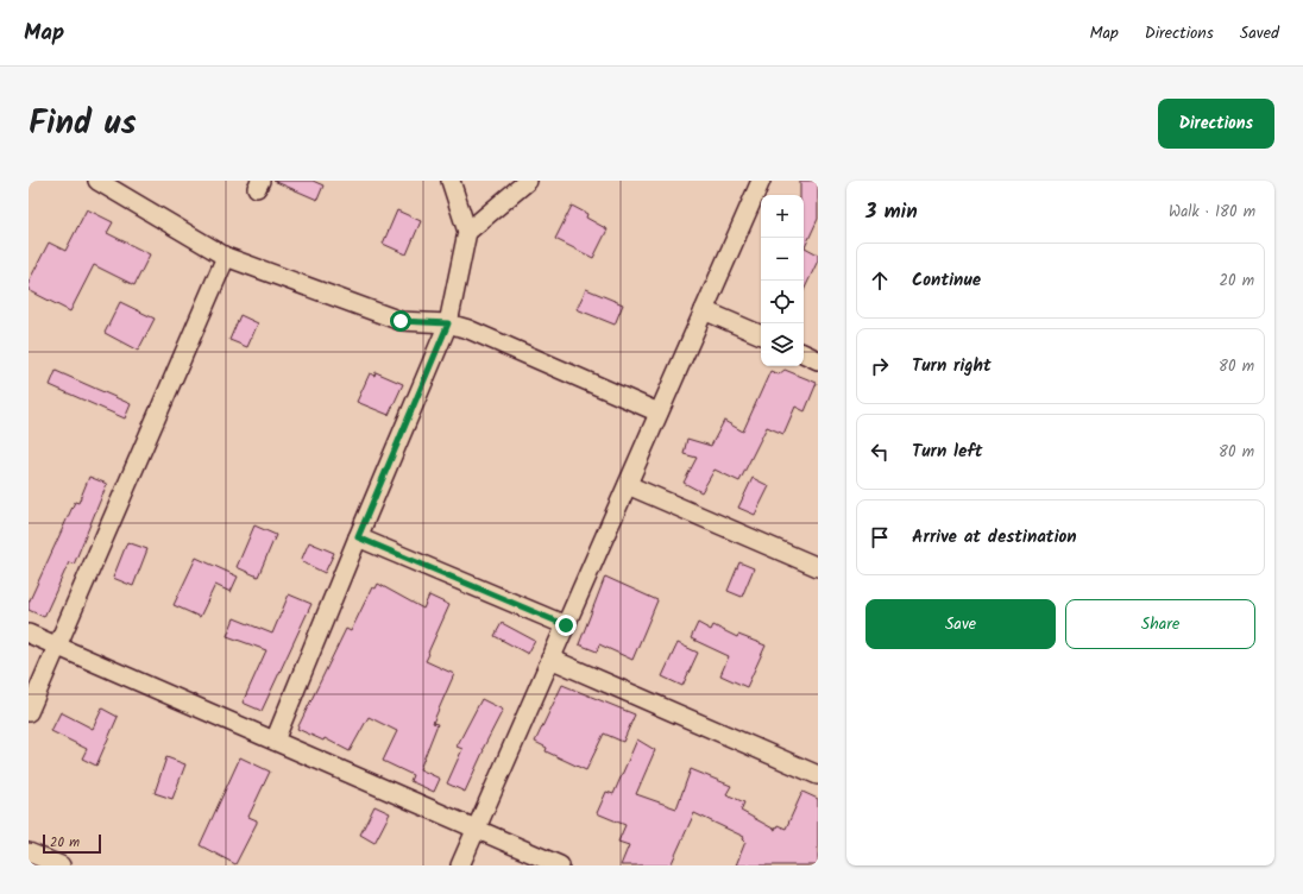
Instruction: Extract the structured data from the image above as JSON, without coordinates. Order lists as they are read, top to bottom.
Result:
{
  "scale_bar": "20 m",
  "page": {
    "header": "Map",
    "nav": ["Map", "Directions", "Saved"],
    "title": "Find us",
    "buttons": [
      "Directions",
      ["Save", "Share"]
    ],
    "heading": ["3 min", "Walk · 180 m"],
    "map_buttons": ["+", "−"],
    "list": [
      ["Continue", "20 m"],
      ["Turn right", "80 m"],
      ["Turn left", "80 m"],
      "Arrive at destination"
    ],
    "scale": "20 m"
  }
}
